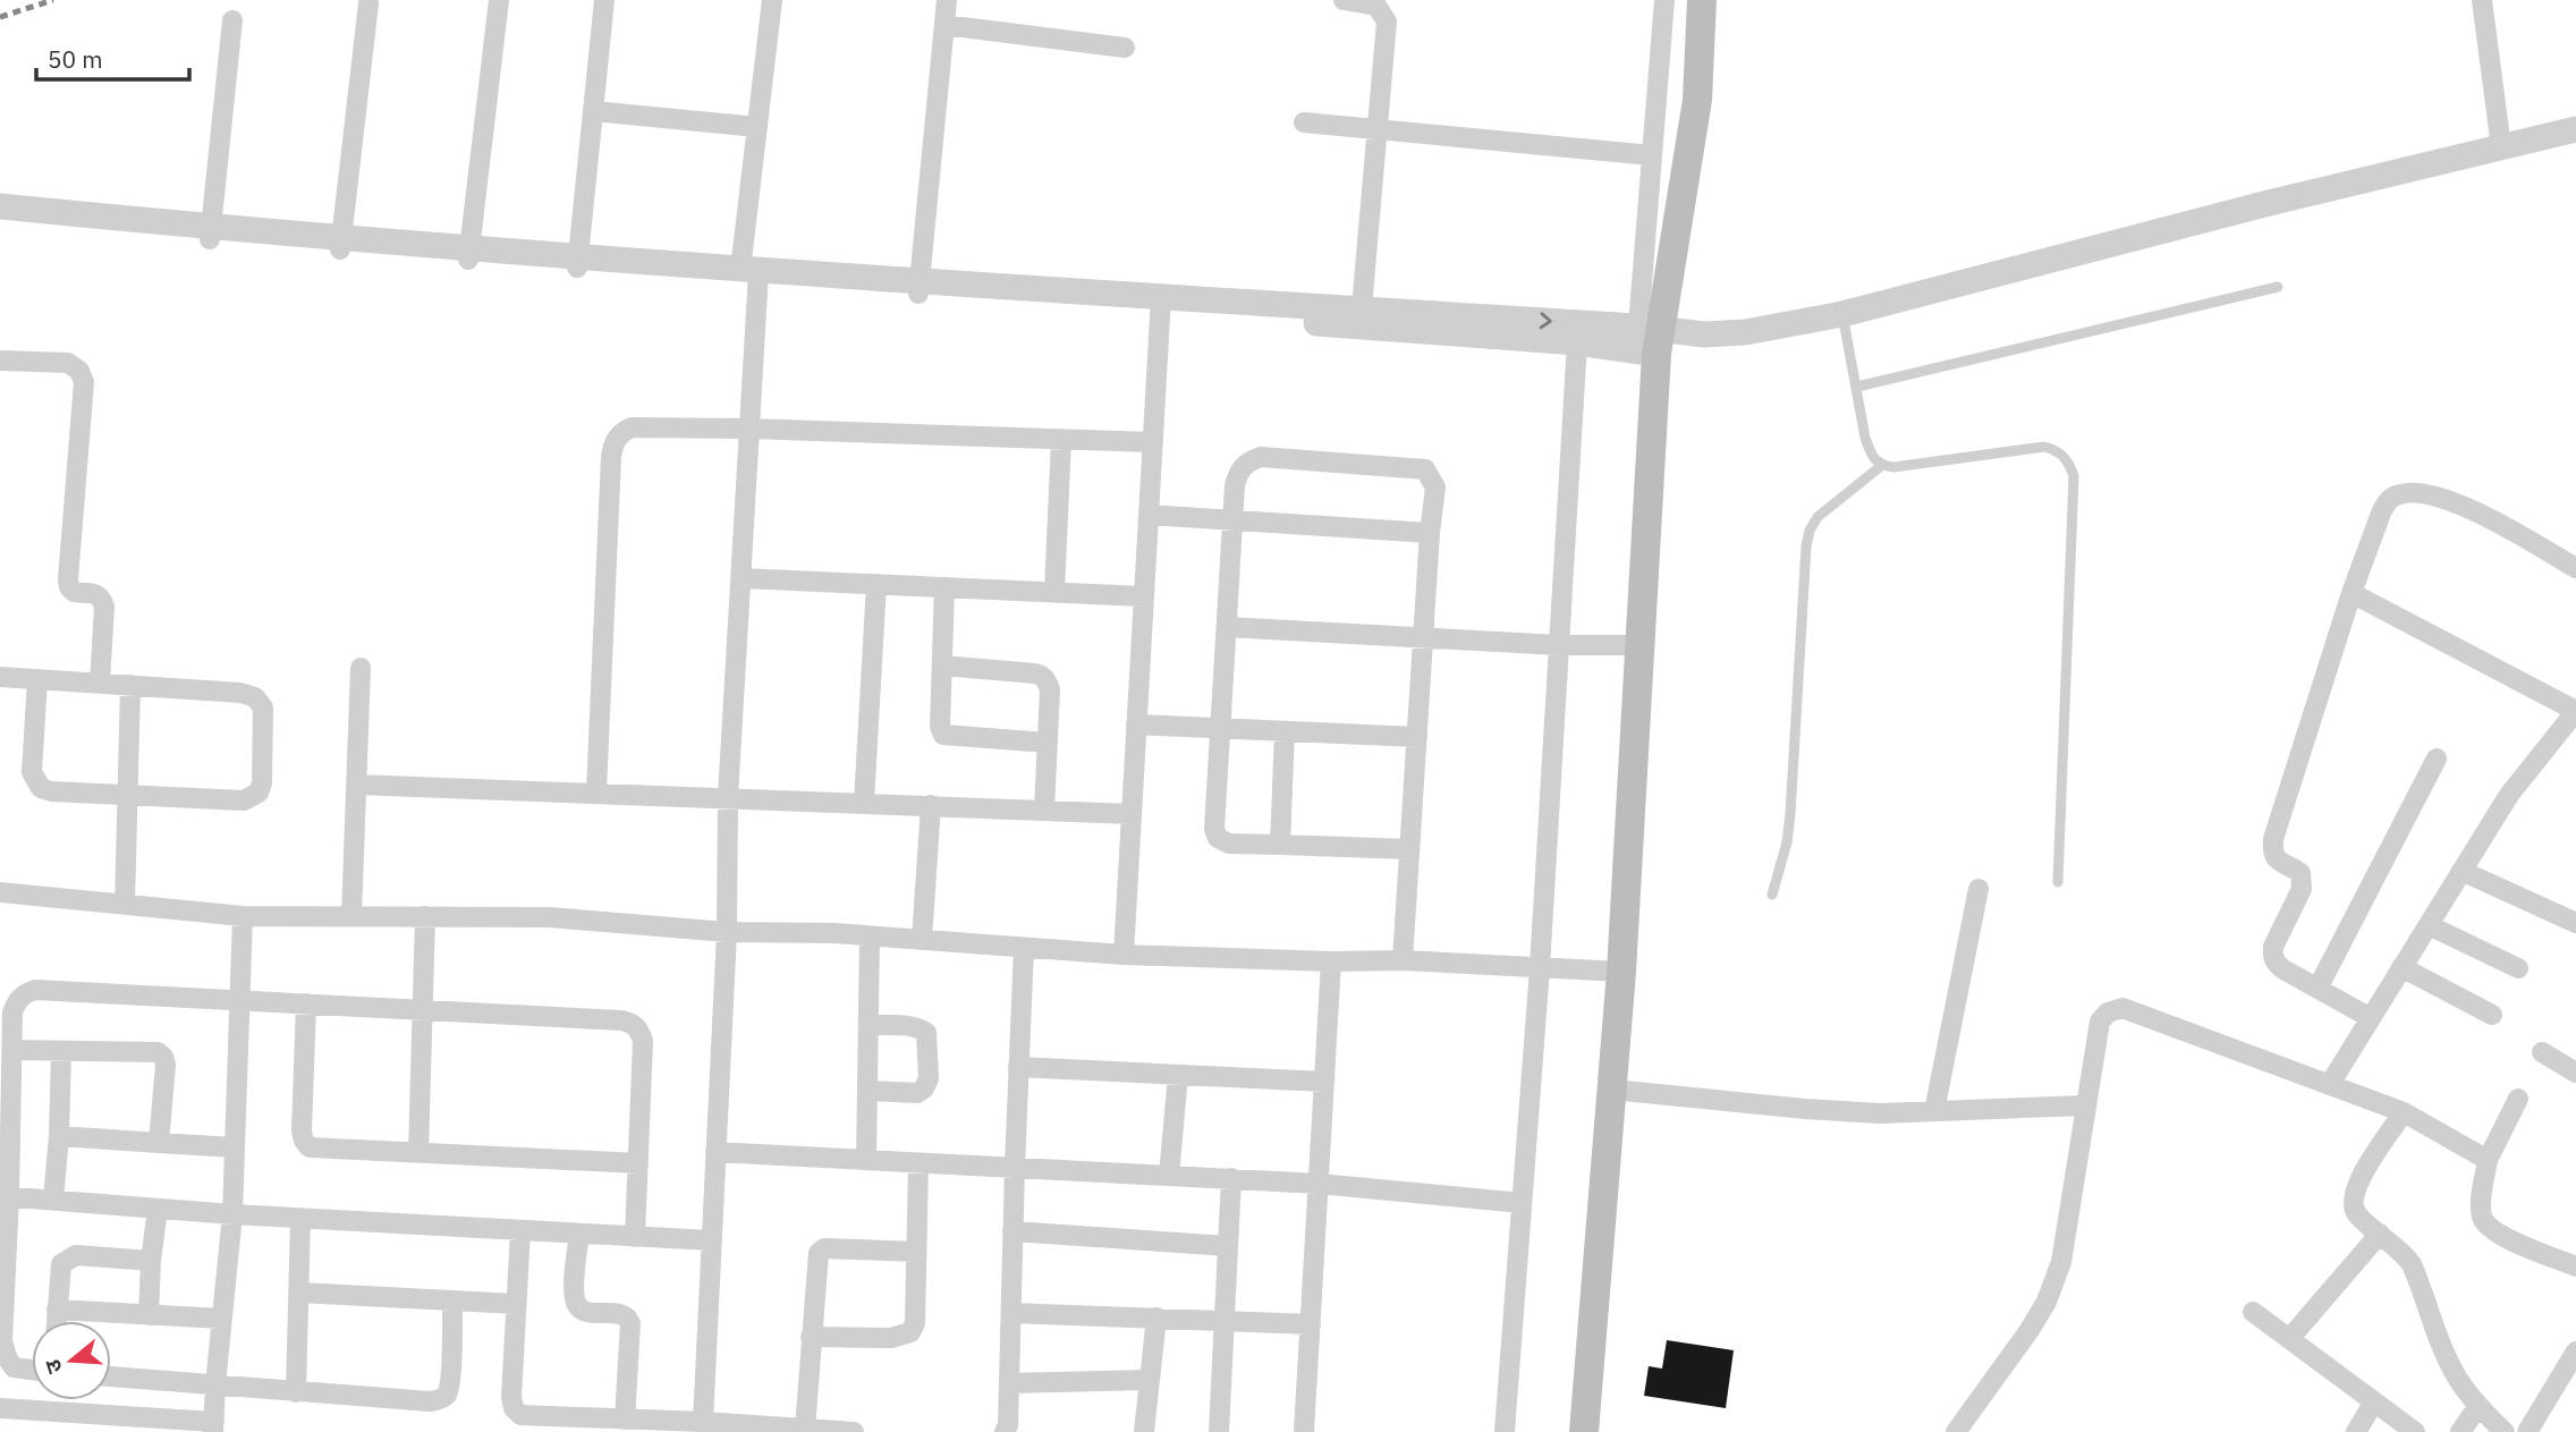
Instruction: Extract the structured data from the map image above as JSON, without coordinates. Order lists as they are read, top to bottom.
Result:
{
  "scale_bar": "50 m",
  "north": "left"
}
